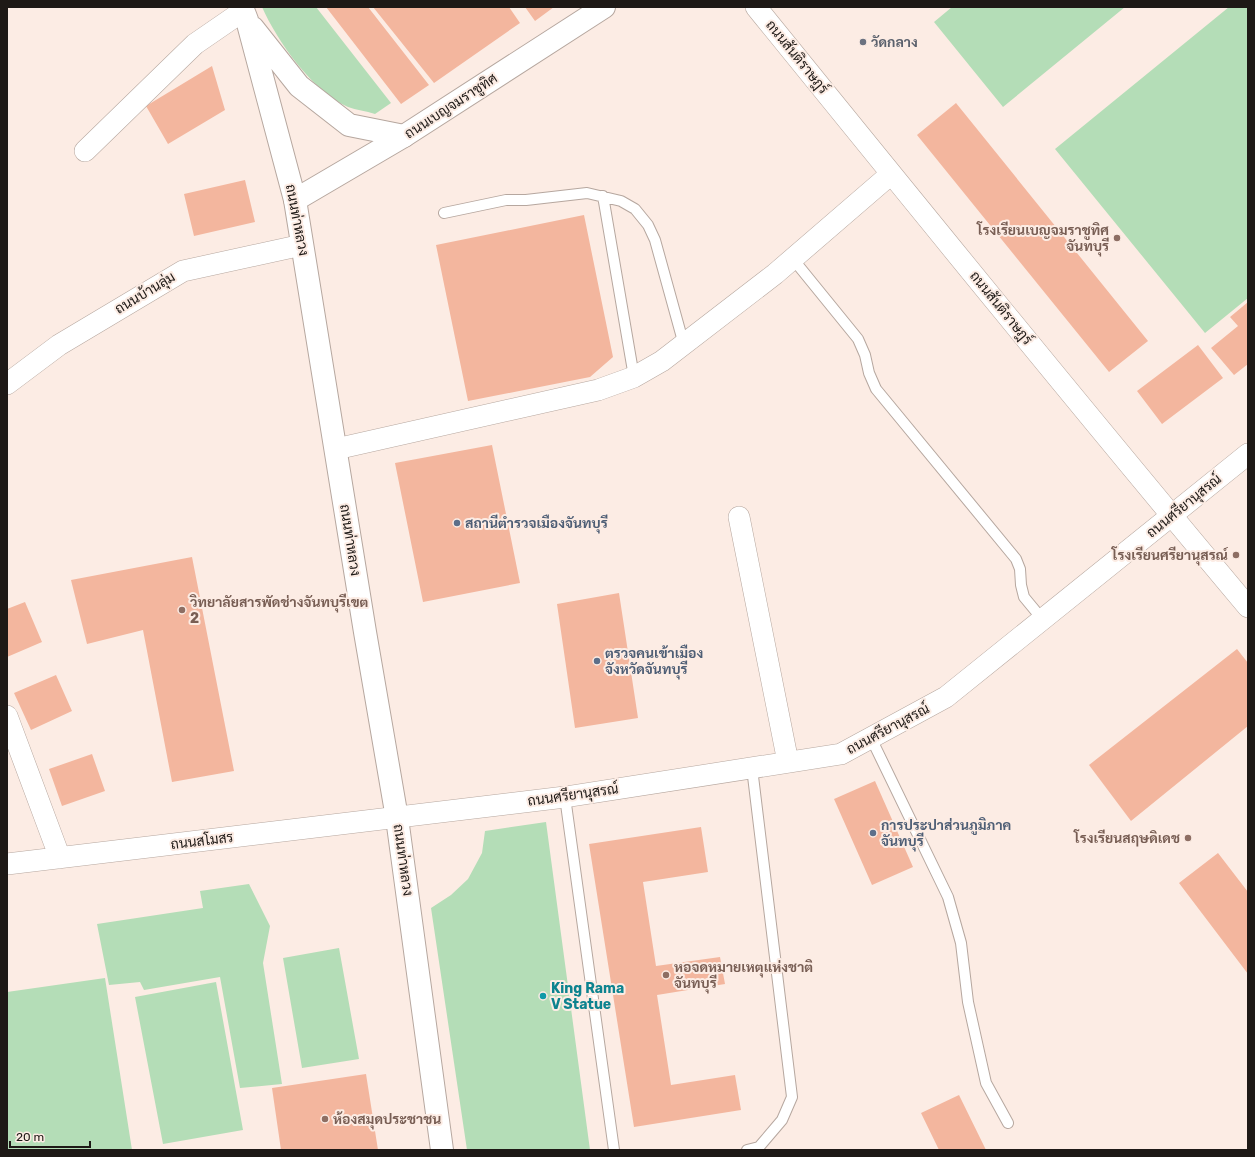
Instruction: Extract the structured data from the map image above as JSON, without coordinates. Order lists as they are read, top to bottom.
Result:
{
  "streets": {
    "main road": ["ถนนเบญจมราชูทิศ", "ถนนท่าหลวง"],
    "street": [
      "ถนนสันติราษฎร์",
      "ถนนบ้านลุ่ม",
      "ถนนศรียานุสรณ์",
      "ถนนสโมสร"
    ]
  },
  "crossings": [
    ["ถนนสันติราษฎร์", "ถนนศรียานุสรณ์"],
    ["ถนนเบญจมราชูทิศ", "ถนนท่าหลวง"],
    ["ถนนท่าหลวง", "ถนนบ้านลุ่ม"],
    ["ถนนท่าหลวง", "ถนนศรียานุสรณ์"],
    ["ถนนท่าหลวง", "ถนนสโมสร"],
    ["ถนนศรียานุสรณ์", "ถนนสโมสร"]
  ],
  "places": [
    "วัดกลาง",
    "โรงเรียนเบญจมราชูทิศ จันทบุรี",
    "สถานีตำรวจเมืองจันทบุรี",
    "โรงเรียนศรียานุสรณ์",
    "วิทยาลัยสารพัดช่างจันทบุรีเขต 2",
    "ตรวจคนเข้าเมือง จังหวัดจันทบุรี",
    "การประปาส่วนภูมิภาค จันทบุรี",
    "โรงเรียนสฤษดิเดช",
    "หอจดหมายเหตุแห่งชาติ จันทบุรี",
    "King Rama V Statue",
    "ห้องสมุดประชาชน"
  ],
  "scale_bar": "20 m"
}
